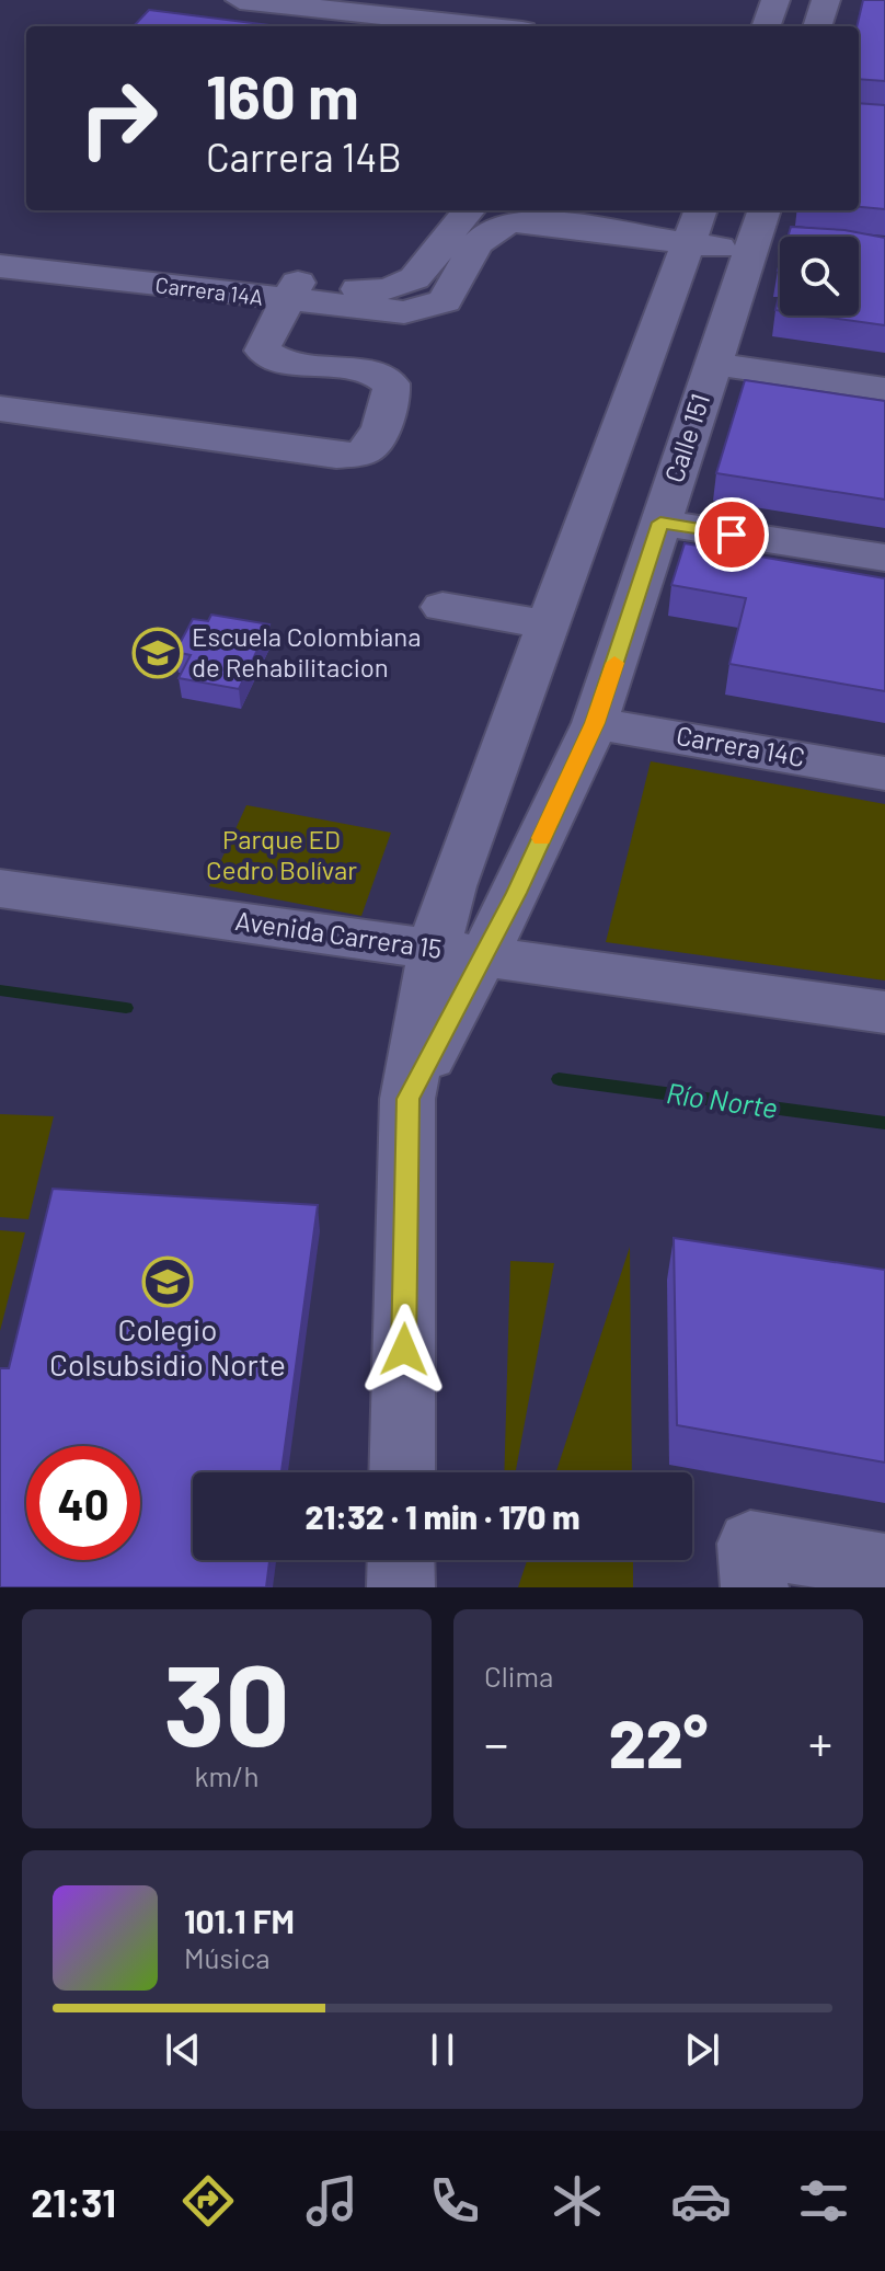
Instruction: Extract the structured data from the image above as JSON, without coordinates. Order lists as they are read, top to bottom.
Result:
{
  "streets": {
    "street": [
      "Carrera 14A",
      "Calle 151",
      "Carrera 14C",
      "Avenida Carrera 15"
    ]
  },
  "crossings": [
    ["Calle 151", "Carrera 14C"],
    ["Calle 151", "Avenida Carrera 15"]
  ],
  "water": ["Río Norte"],
  "parks": ["Parque ED Cedro Bolívar"],
  "places": {
    "school or university": ["Escuela Colombiana de Rehabilitacion", "Colegio Colsubsidio Norte"]
  },
  "page": {
    "turn": ["160 m", "Carrera 14B"],
    "limit": "40",
    "trip": "21:32 · 1 min · 170 m",
    "tile": [
      ["30", "km/h"],
      "Clima"
    ],
    "heat": ["−", "22°", "+"],
    "song": ["101.1 FM", "Música"],
    "tabs": "21:31"
  }
}
